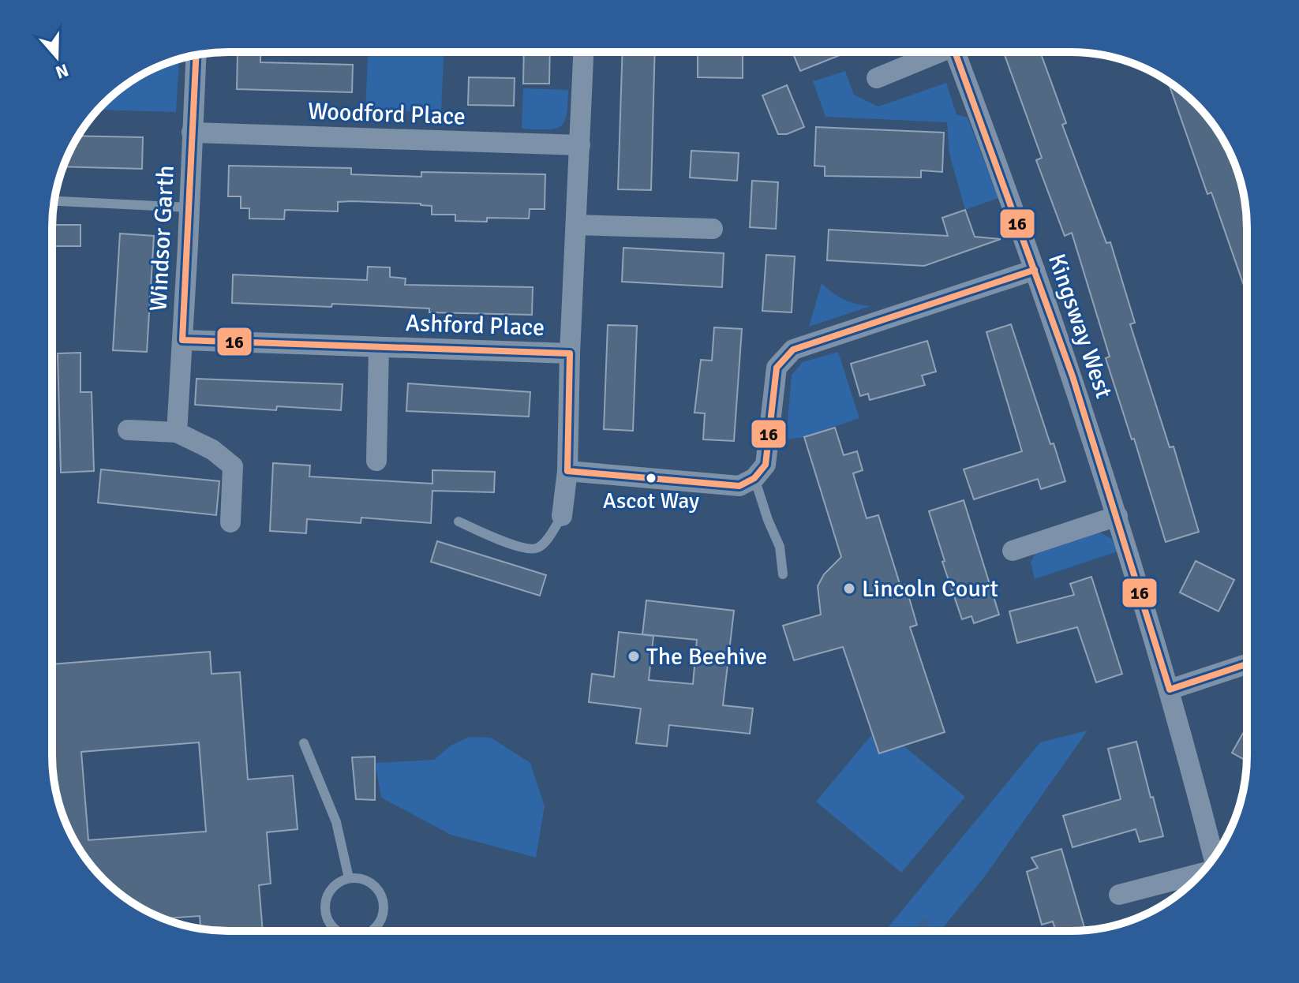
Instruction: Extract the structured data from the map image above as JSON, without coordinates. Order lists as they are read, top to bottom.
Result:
{
  "streets": {
    "street": [
      "Woodford Place",
      "Windsor Garth",
      "Ashford Place",
      "Kingsway West"
    ]
  },
  "crossings": [
    ["Woodford Place", "Windsor Garth"],
    ["Windsor Garth", "Ashford Place"]
  ],
  "places": ["Ascot Way", "Lincoln Court", "The Beehive"],
  "lines": ["transit line 16"],
  "north": "bottom"
}
